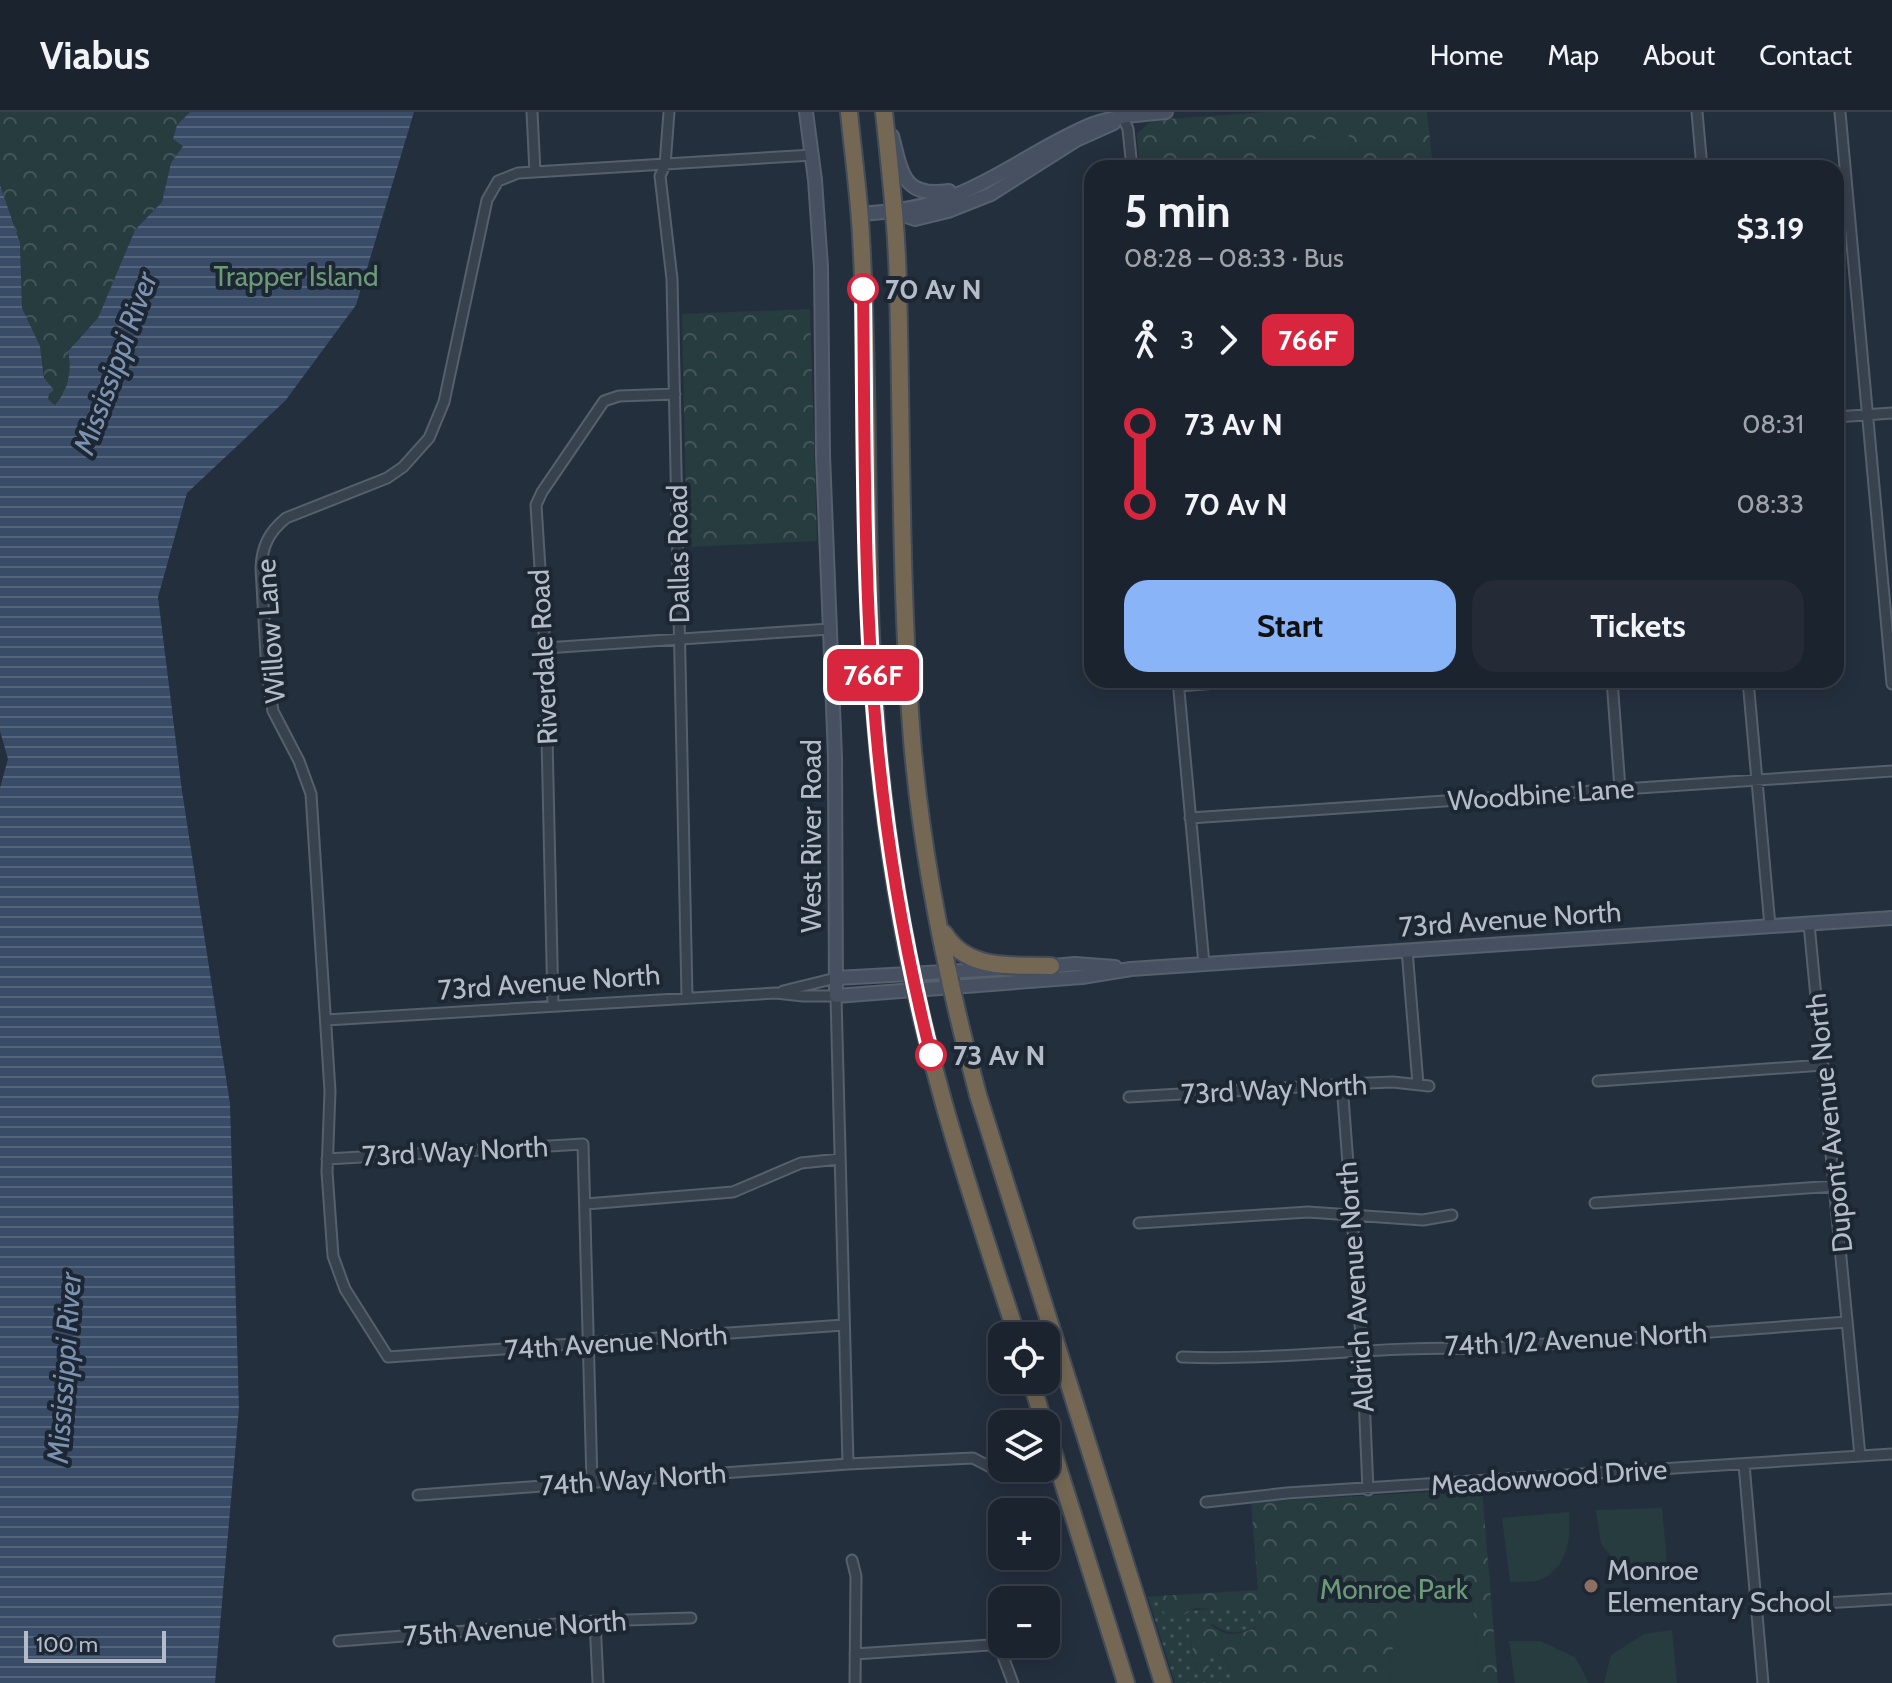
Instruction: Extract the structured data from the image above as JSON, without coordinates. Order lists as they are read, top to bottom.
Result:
{
  "streets": {
    "street": [
      "Dallas Road",
      "Willow Lane",
      "Riverdale Road",
      "Woodbine Lane",
      "West River Road",
      "73rd Avenue North",
      "73rd Way North",
      "Dupont Avenue North",
      "Aldrich Avenue North",
      "74th 1/2 Avenue North",
      "74th Avenue North",
      "Meadowwood Drive",
      "74th Way North",
      "75th Avenue North"
    ]
  },
  "crossings": [
    ["Dallas Road", "Willow Lane"],
    ["Dallas Road", "Riverdale Road"],
    ["Dallas Road", "73rd Avenue North"],
    ["Willow Lane", "West River Road"],
    ["Willow Lane", "73rd Avenue North"],
    ["Willow Lane", "73rd Way North"],
    ["Willow Lane", "74th Avenue North"],
    ["Riverdale Road", "73rd Avenue North"],
    ["West River Road", "73rd Avenue North"],
    ["West River Road", "74th Avenue North"],
    ["West River Road", "74th Way North"],
    ["73rd Avenue North", "Dupont Avenue North"],
    ["73rd Way North", "Aldrich Avenue North"],
    ["Dupont Avenue North", "74th 1/2 Avenue North"],
    ["Dupont Avenue North", "Meadowwood Drive"],
    ["Aldrich Avenue North", "74th 1/2 Avenue North"],
    ["Aldrich Avenue North", "Meadowwood Drive"]
  ],
  "water": ["Mississippi River"],
  "parks": ["Trapper Island", "Monroe Park"],
  "places": ["70 Av N", "73 Av N", "Monroe Elementary School"],
  "lines": ["bus line 766F"],
  "scale_bar": "100 m",
  "page": {
    "header": "Viabus",
    "nav": [
      "Home",
      "Map",
      "About",
      "Contact"
    ],
    "on_map": "766F",
    "heading": ["5 min", "08:28 – 08:33 · Bus", "$3.19"],
    "legs": ["3", "766F"],
    "list": [
      {
        "name": "73 Av N",
        "value": "08:31"
      },
      {
        "name": "70 Av N",
        "value": "08:33"
      }
    ],
    "buttons": ["Start", "Tickets"],
    "map_buttons": ["+", "−"],
    "scale": "100 m"
  }
}
